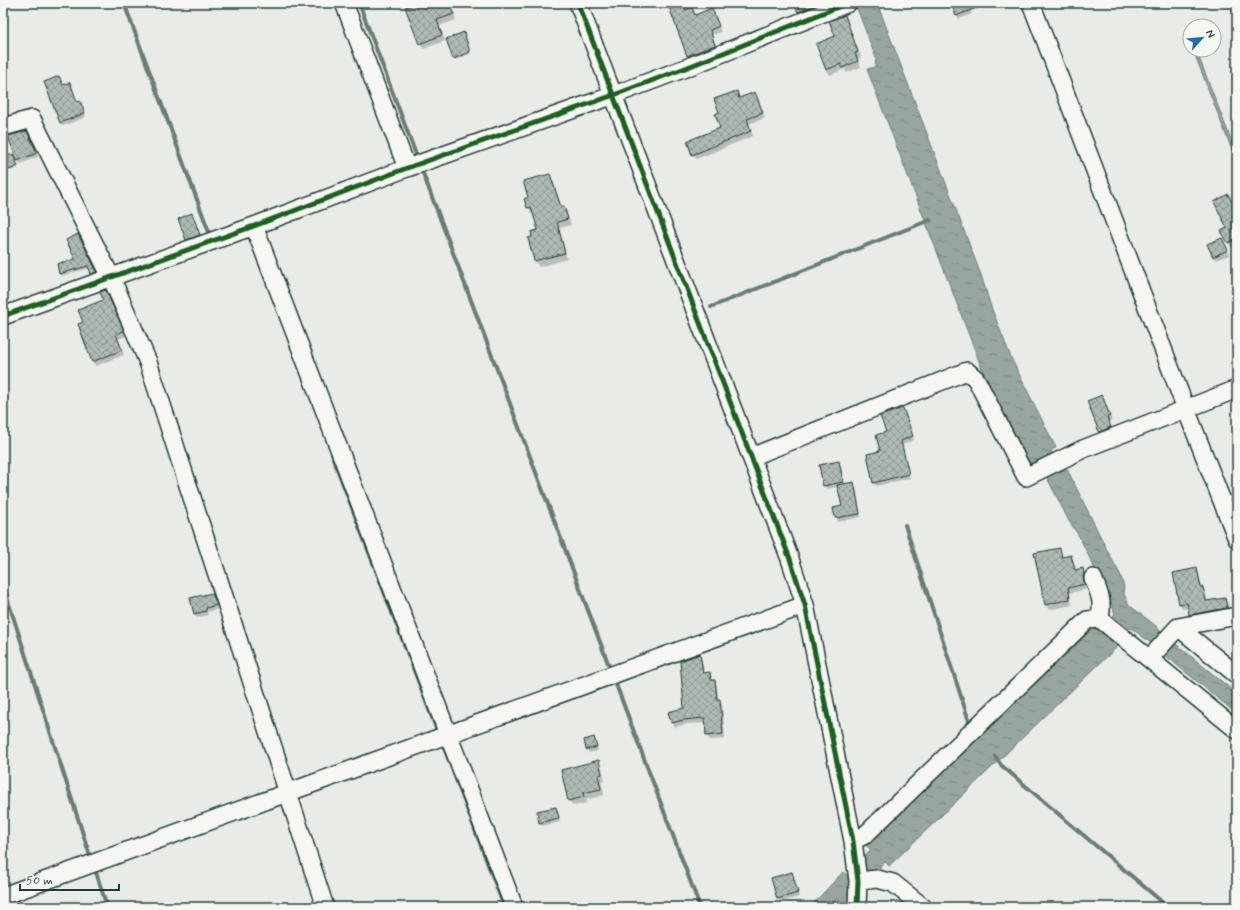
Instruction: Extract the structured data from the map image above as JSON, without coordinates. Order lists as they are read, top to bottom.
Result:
{
  "scale_bar": "50 m",
  "north": "top right"
}
